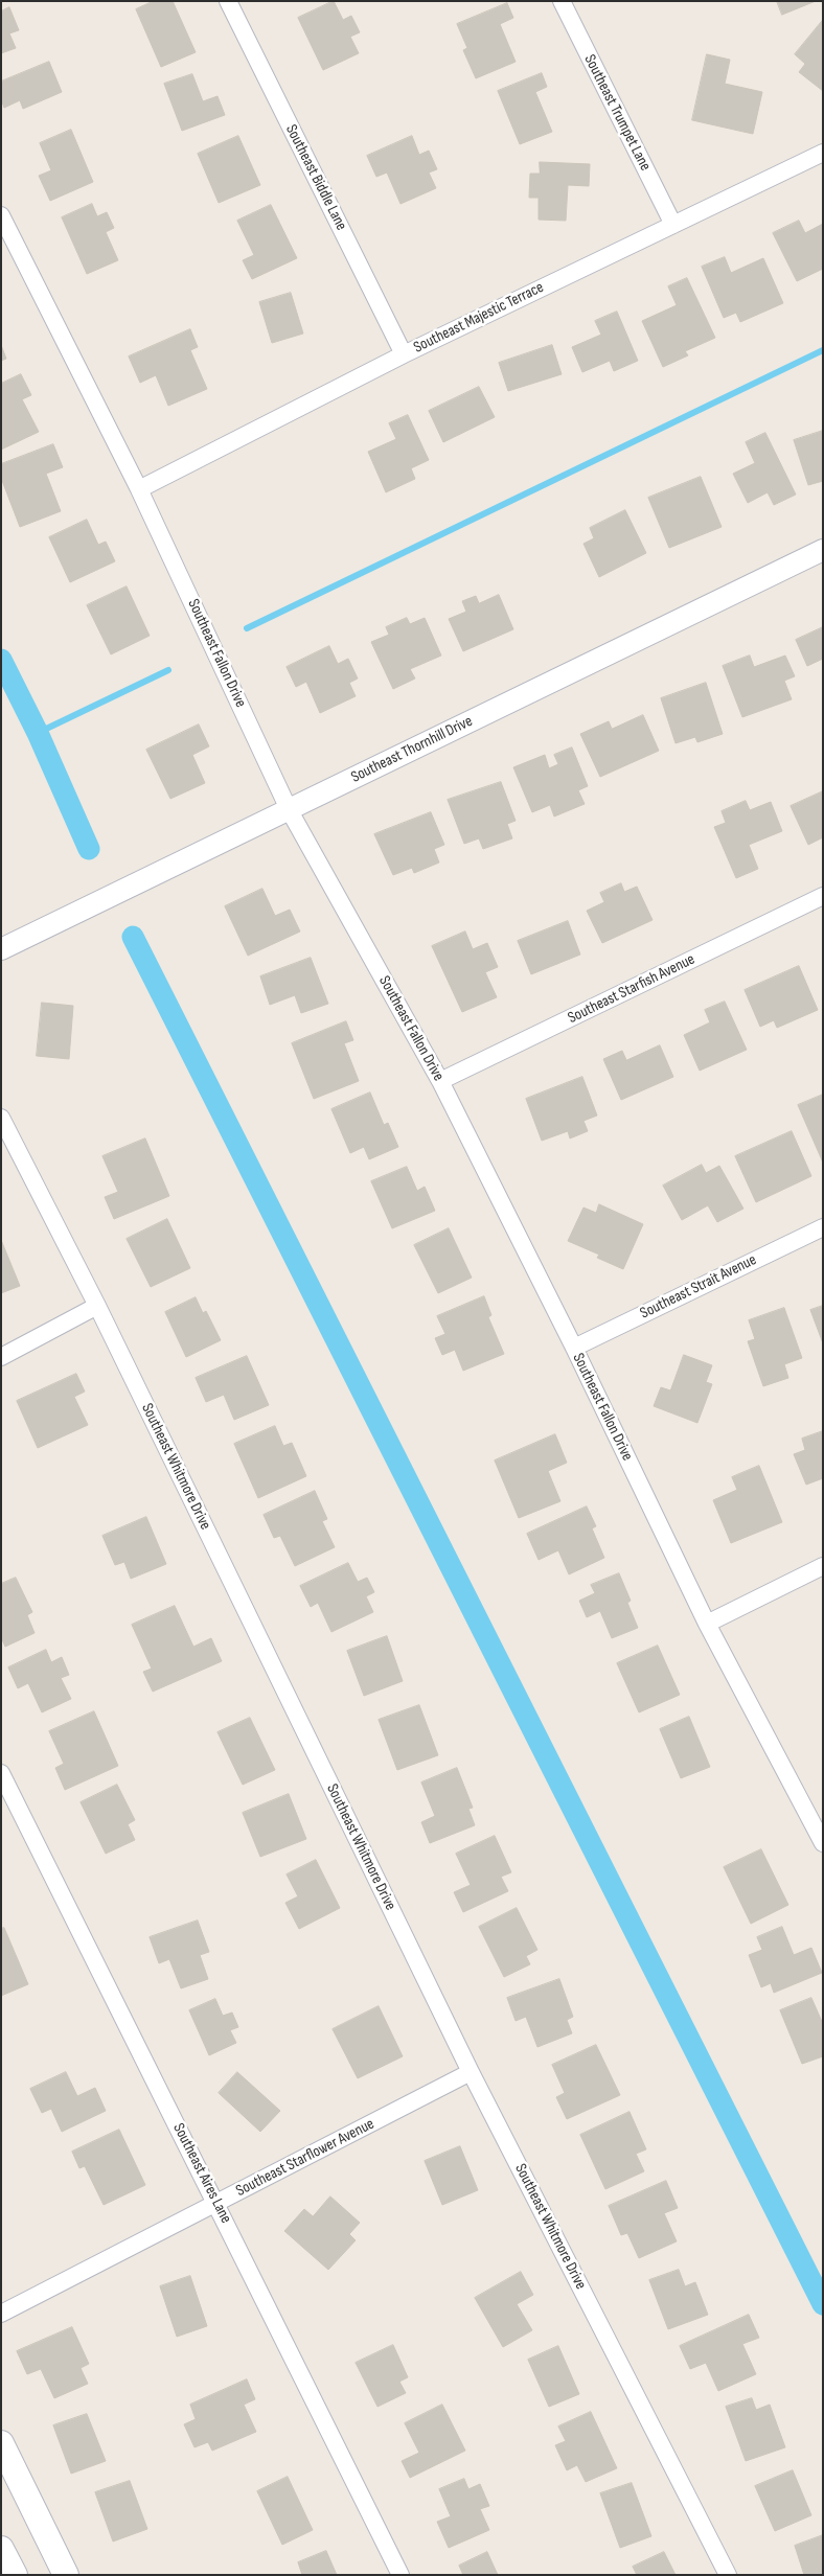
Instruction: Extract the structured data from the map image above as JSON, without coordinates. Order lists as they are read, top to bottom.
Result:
{
  "streets": {
    "street": [
      "Southeast Trumpet Lane",
      "Southeast Biddle Lane",
      "Southeast Majestic Terrace",
      "Southeast Fallon Drive",
      "Southeast Thornhill Drive",
      "Southeast Starfish Avenue",
      "Southeast Strait Avenue",
      "Southeast Whitmore Drive",
      "Southeast Starflower Avenue",
      "Southeast Aires Lane"
    ]
  },
  "crossings": [
    ["Southeast Trumpet Lane", "Southeast Majestic Terrace"],
    ["Southeast Biddle Lane", "Southeast Majestic Terrace"],
    ["Southeast Majestic Terrace", "Southeast Fallon Drive"],
    ["Southeast Fallon Drive", "Southeast Thornhill Drive"],
    ["Southeast Fallon Drive", "Southeast Starfish Avenue"],
    ["Southeast Fallon Drive", "Southeast Strait Avenue"],
    ["Southeast Whitmore Drive", "Southeast Starflower Avenue"],
    ["Southeast Starflower Avenue", "Southeast Aires Lane"]
  ]
}
